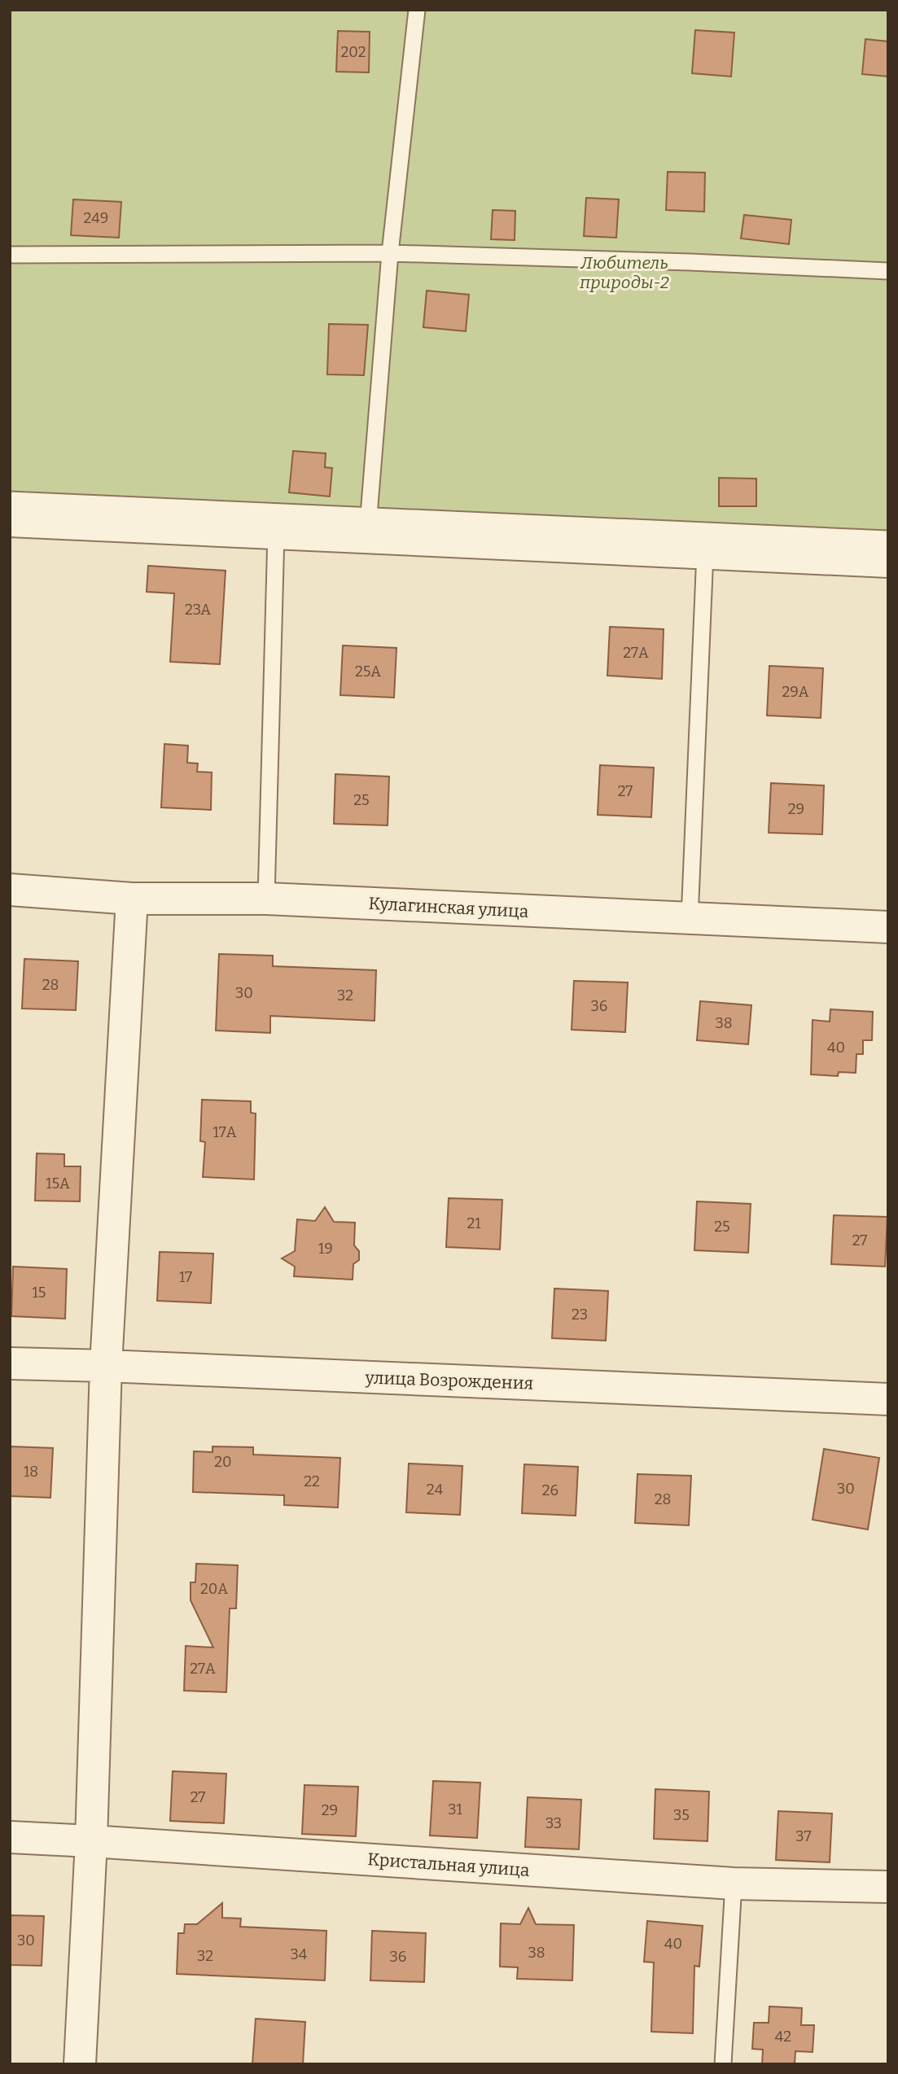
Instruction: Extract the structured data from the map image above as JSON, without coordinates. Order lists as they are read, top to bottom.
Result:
{
  "streets": {
    "street": ["Кулагинская улица", "улица Возрождения", "Кристальная улица"]
  },
  "parks": ["Любитель природы-2"],
  "house_numbers": [
    "202",
    "249",
    "23А",
    "27А",
    "25А",
    "29А",
    "27",
    "25",
    "29",
    "28",
    "30",
    "32",
    "36",
    "38",
    "40",
    "17А",
    "15А",
    "21",
    "25",
    "27",
    "19",
    "17",
    "15",
    "23",
    "20",
    "18",
    "22",
    "30",
    "24",
    "26",
    "28",
    "20А",
    "27А",
    "27",
    "31",
    "29",
    "35",
    "33",
    "37",
    "30",
    "40",
    "38",
    "34",
    "32",
    "36",
    "42"
  ]
}
